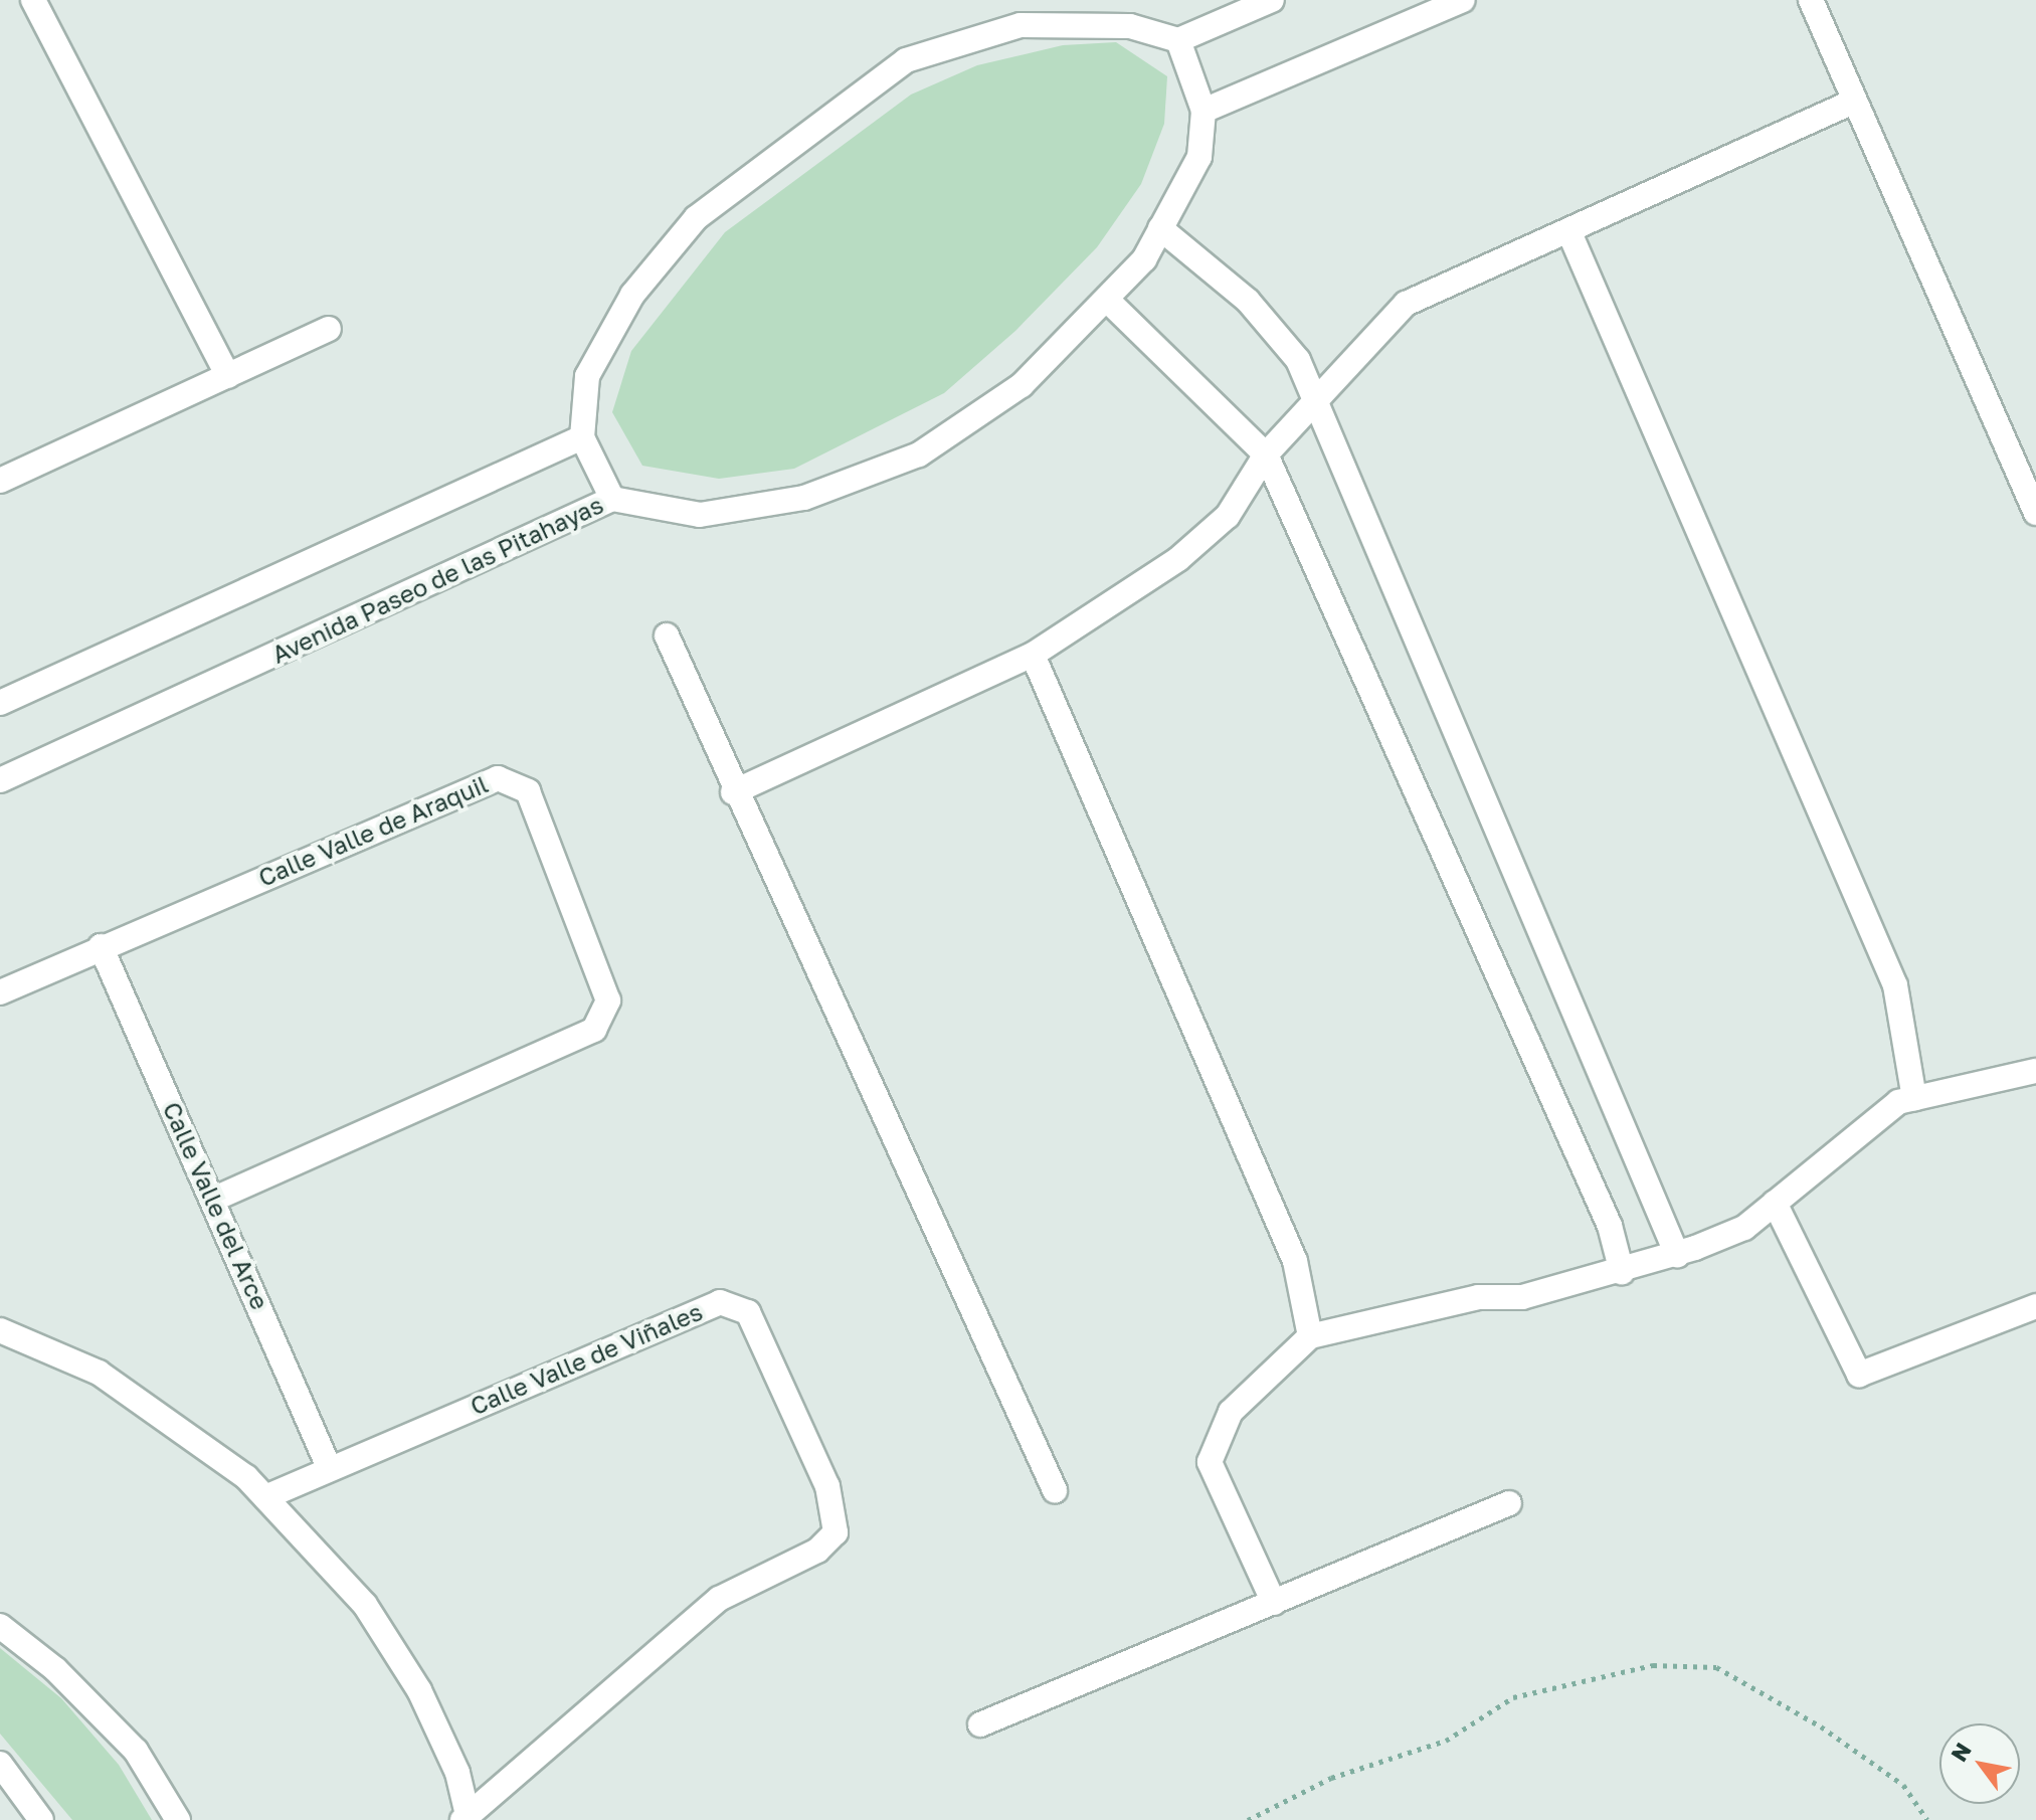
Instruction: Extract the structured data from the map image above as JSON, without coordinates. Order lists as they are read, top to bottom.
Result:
{
  "streets": {
    "street": [
      "Avenida Paseo de las Pitahayas",
      "Calle Valle de Araquil",
      "Calle Valle del Arce",
      "Calle Valle de Viñales"
    ]
  },
  "crossings": [
    ["Calle Valle de Araquil", "Calle Valle del Arce"],
    ["Calle Valle del Arce", "Calle Valle de Viñales"]
  ],
  "north": "top left"
}
